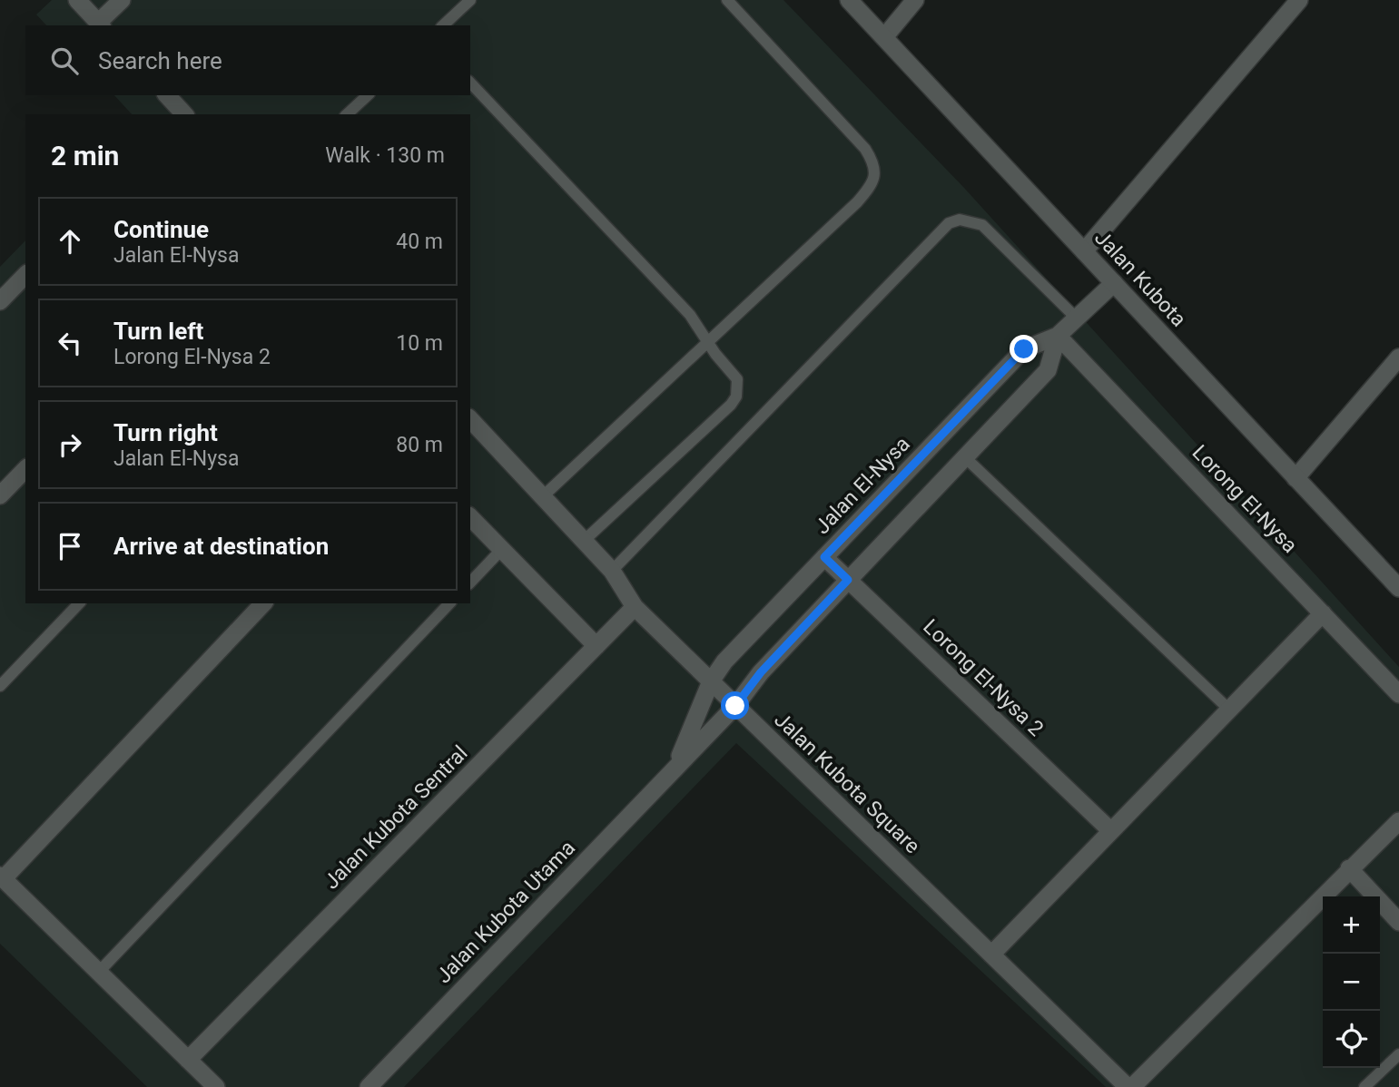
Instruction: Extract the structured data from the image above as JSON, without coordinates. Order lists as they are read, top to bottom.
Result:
{
  "streets": {
    "street": [
      "Jalan Kubota",
      "Jalan El-Nysa",
      "Lorong El-Nysa",
      "Lorong El-Nysa 2",
      "Jalan Kubota Square",
      "Jalan Kubota Sentral",
      "Jalan Kubota Utama"
    ]
  },
  "crossings": [
    ["Jalan Kubota", "Jalan El-Nysa"],
    ["Jalan El-Nysa", "Lorong El-Nysa"],
    ["Jalan El-Nysa", "Lorong El-Nysa 2"],
    ["Jalan El-Nysa", "Jalan Kubota Square"],
    ["Jalan El-Nysa", "Jalan Kubota Utama"],
    ["Jalan Kubota Square", "Jalan Kubota Sentral"],
    ["Jalan Kubota Square", "Jalan Kubota Utama"]
  ],
  "page": {
    "search": "Search here",
    "heading": ["2 min", "Walk · 130 m"],
    "list": [
      ["Continue", "Jalan El-Nysa", "40 m"],
      ["Turn left", "Lorong El-Nysa 2", "10 m"],
      ["Turn right", "Jalan El-Nysa", "80 m"],
      "Arrive at destination"
    ],
    "map_buttons": ["+", "−"]
  }
}
